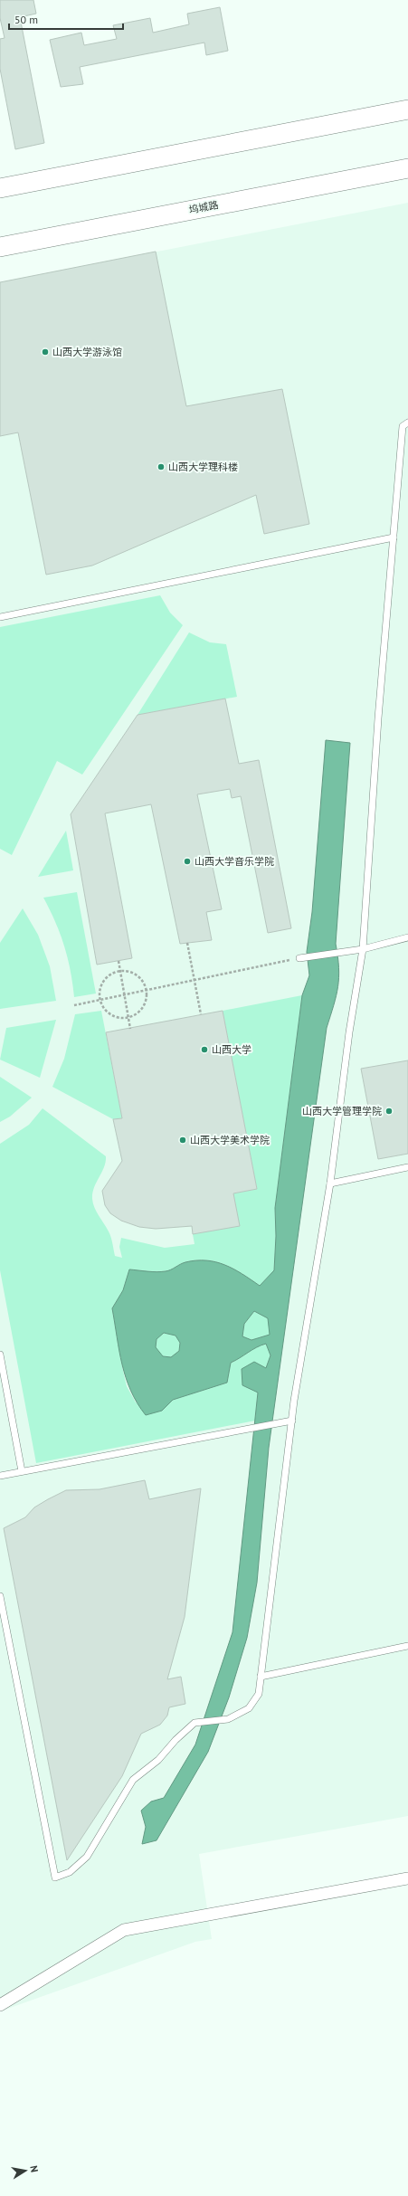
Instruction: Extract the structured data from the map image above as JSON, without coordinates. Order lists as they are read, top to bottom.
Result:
{
  "streets": {
    "main road": ["坞城路"]
  },
  "places": [
    "山西大学游泳馆",
    "山西大学理科楼",
    "山西大学音乐学院",
    "山西大学",
    "山西大学管理学院",
    "山西大学美术学院"
  ],
  "scale_bar": "50 m",
  "north": "right"
}
